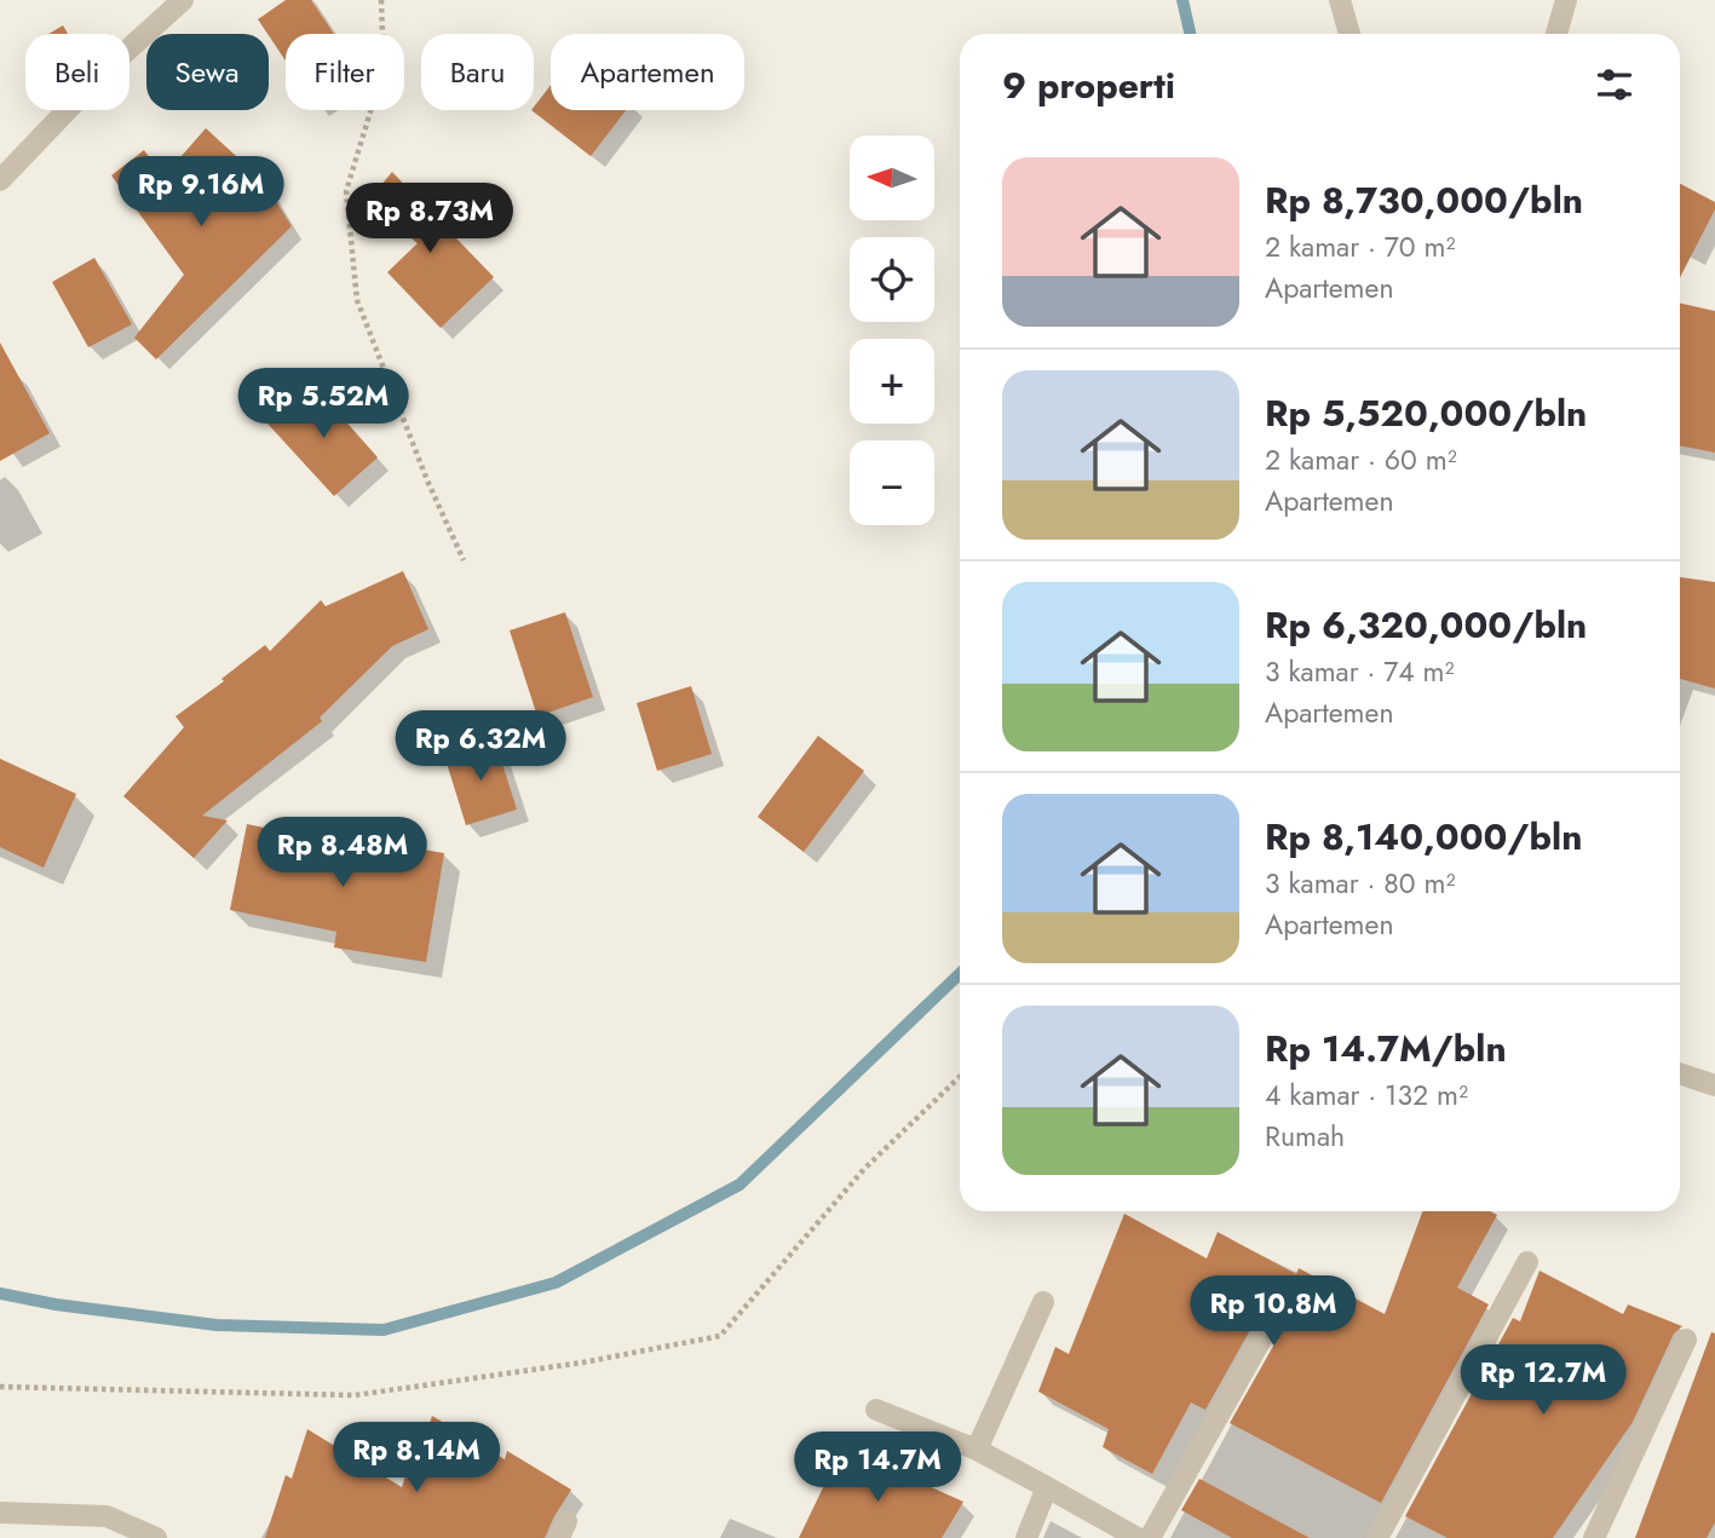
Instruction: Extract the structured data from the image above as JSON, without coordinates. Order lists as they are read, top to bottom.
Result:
{
  "north": "left",
  "page": {
    "chip": [
      "Beli",
      "Sewa",
      "Filter",
      "Baru",
      "Apartemen"
    ],
    "heading": "9 properti",
    "map_buttons": ["+", "−"],
    "list": [
      {
        "name": "Rp 8,730,000/bln",
        "note": "2 kamar · 70 m² · Apartemen"
      },
      {
        "name": "Rp 5,520,000/bln",
        "note": "2 kamar · 60 m² · Apartemen"
      },
      {
        "name": "Rp 6,320,000/bln",
        "note": "3 kamar · 74 m² · Apartemen"
      },
      {
        "name": "Rp 8,140,000/bln",
        "note": "3 kamar · 80 m² · Apartemen"
      },
      {
        "name": "Rp 14.7M/bln",
        "note": "4 kamar · 132 m² · Rumah"
      }
    ],
    "price": [
      "Rp 9.16M",
      "Rp 8.73M",
      "Rp 5.52M",
      "Rp 6.32M",
      "Rp 8.48M",
      "Rp 10.8M",
      "Rp 12.7M",
      "Rp 8.14M",
      "Rp 14.7M"
    ]
  }
}
